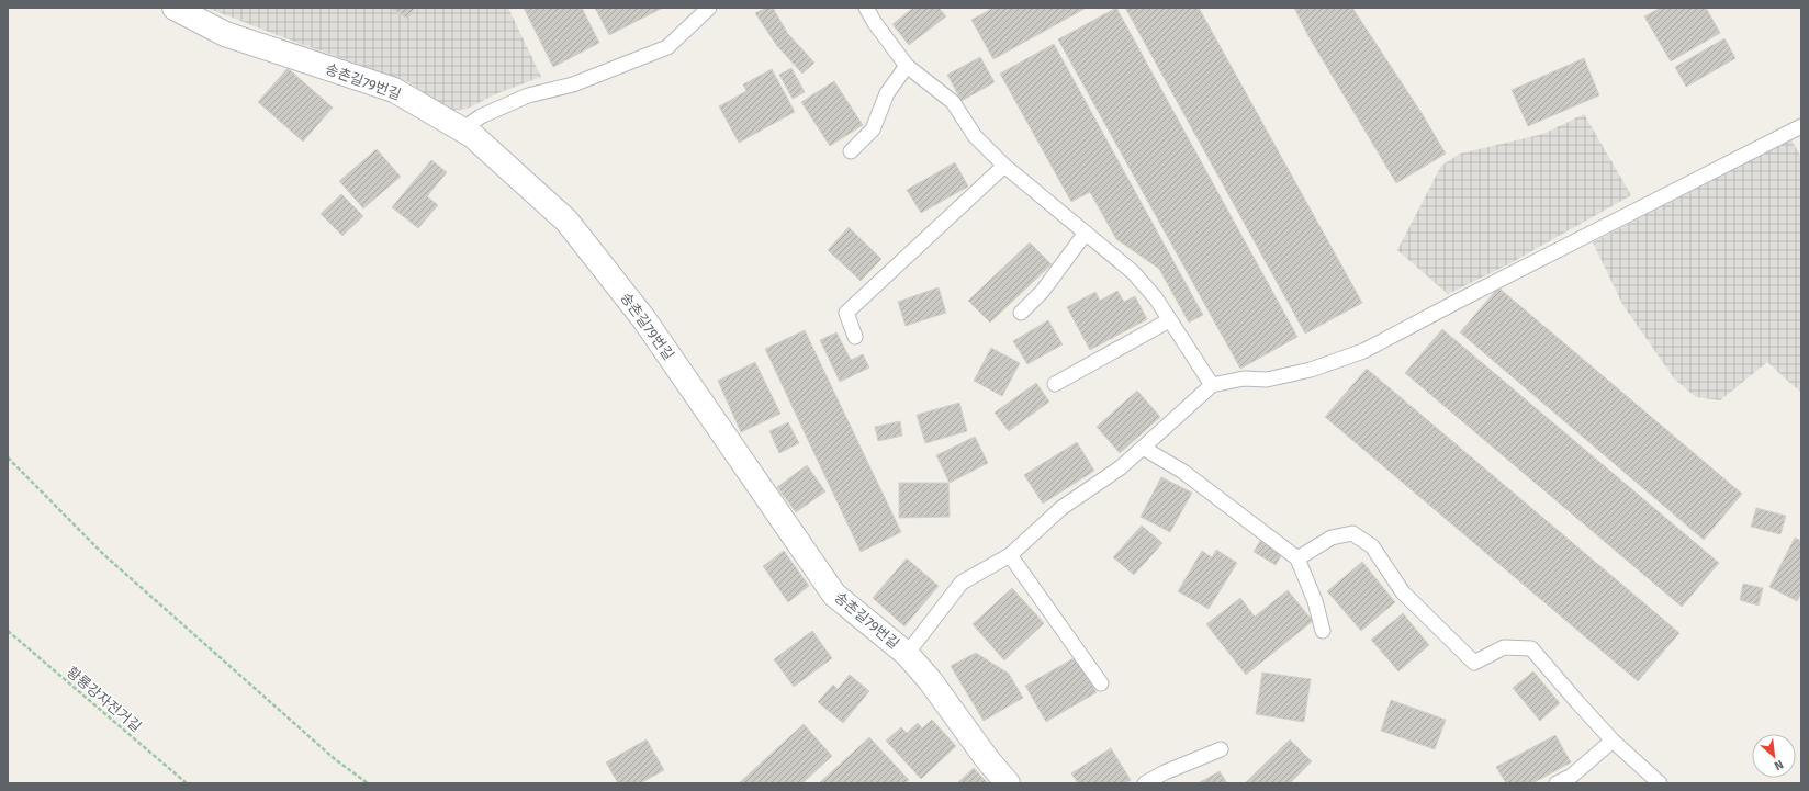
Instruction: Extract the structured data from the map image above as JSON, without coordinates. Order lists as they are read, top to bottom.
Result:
{
  "streets": {
    "street": ["송촌길79번길"],
    "path": ["황룡강자전거길"]
  },
  "north": "bottom right"
}
